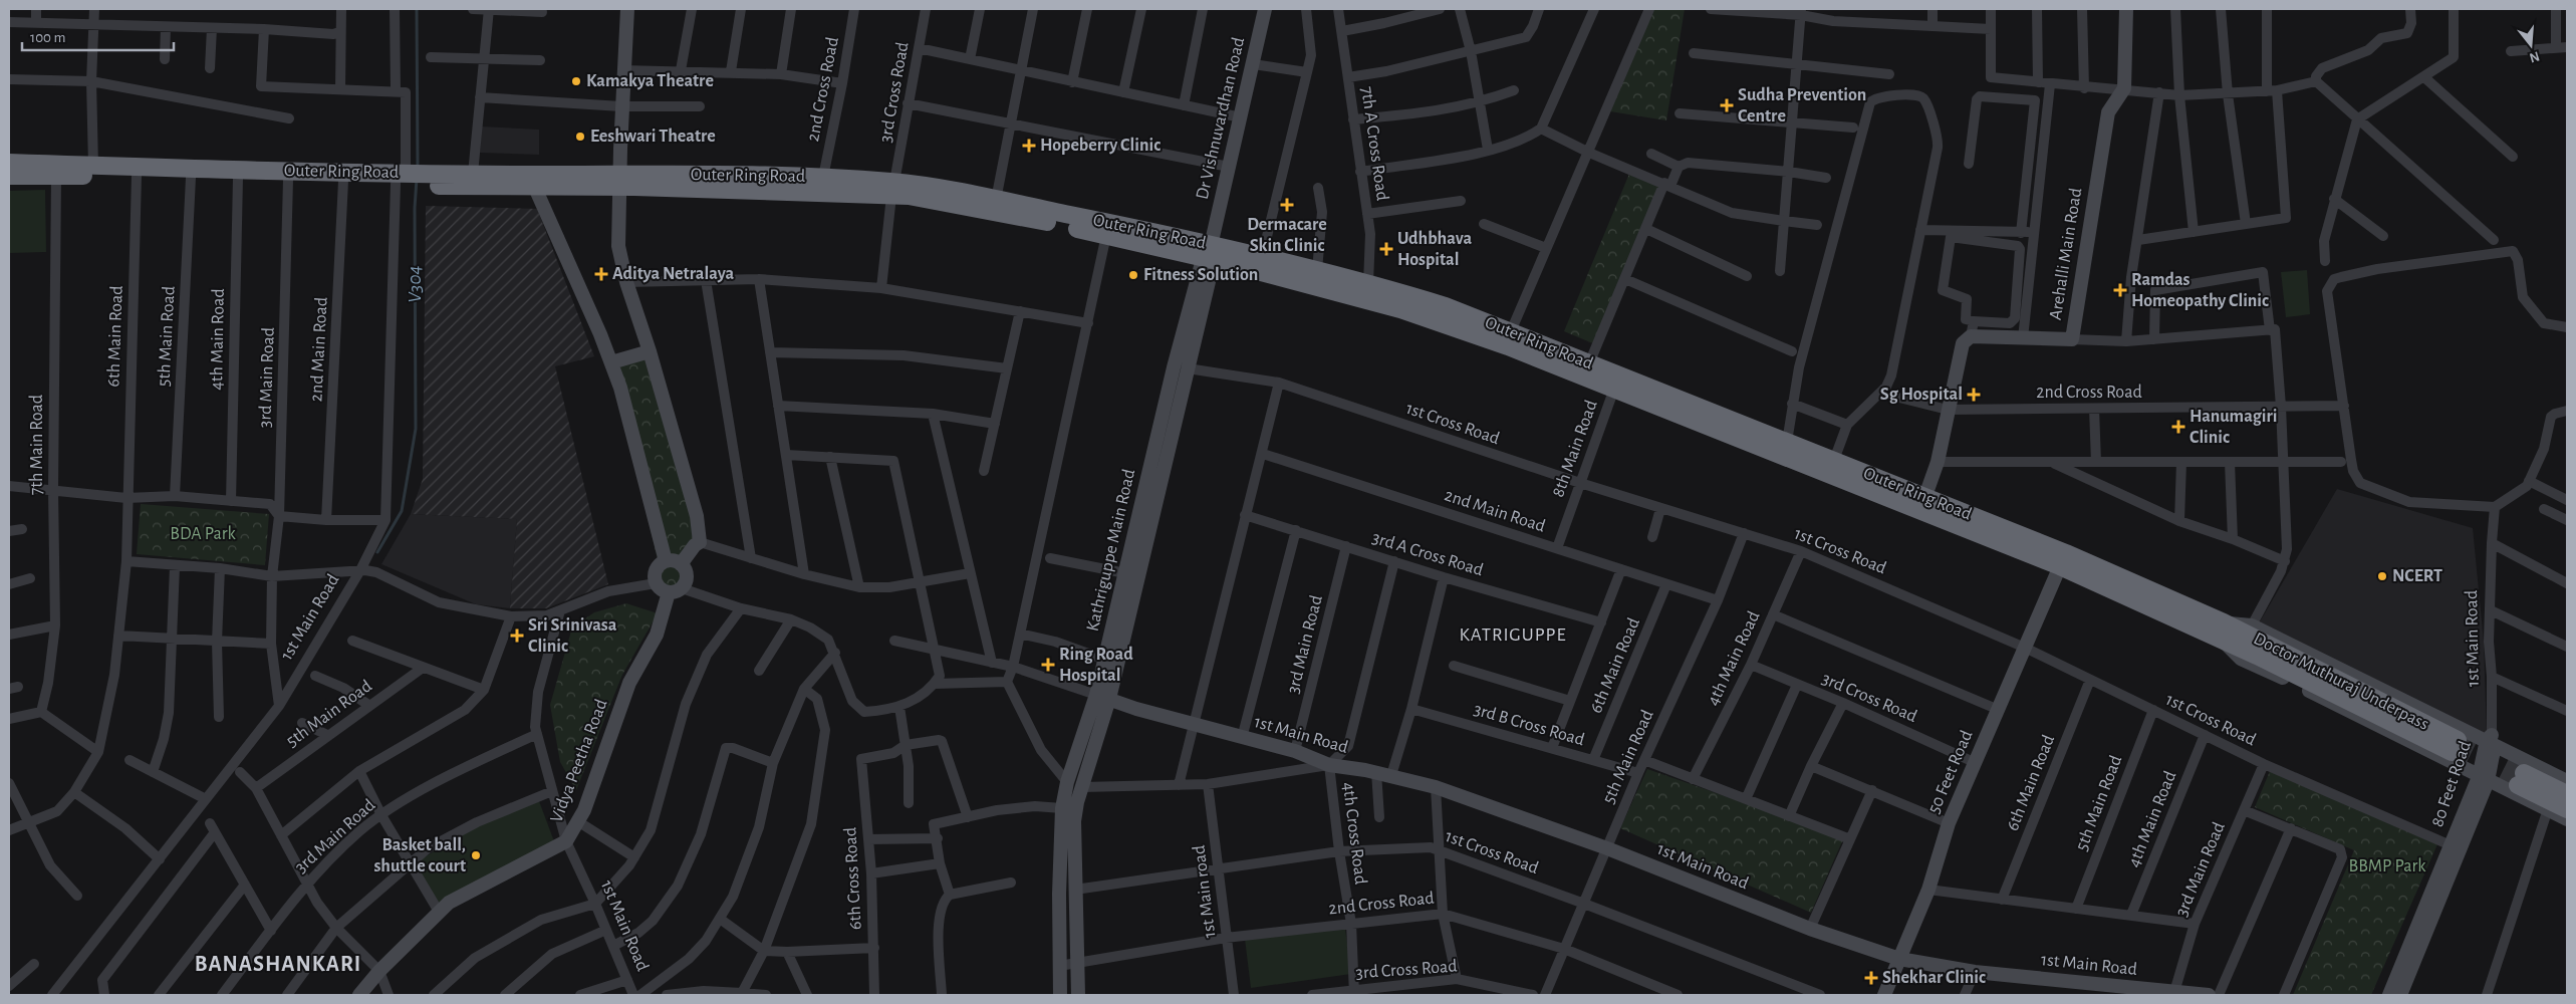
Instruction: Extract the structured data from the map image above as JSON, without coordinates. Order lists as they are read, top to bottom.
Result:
{
  "streets": {
    "highway": ["Outer Ring Road", "Doctor Muthuraj Underpass"],
    "street": [
      "2nd Cross Road",
      "3rd Cross Road",
      "Dr Vishnuvardhan Road",
      "7th A Cross Road",
      "Arehalli Main Road",
      "6th Main Road",
      "5th Main Road",
      "4th Main Road",
      "2nd Main Road",
      "3rd Main Road",
      "1st Cross Road",
      "7th Main Road",
      "8th Main Road",
      "Kathriguppe Main Road",
      "3rd A Cross Road",
      "1st Main Road",
      "3rd B Cross Road",
      "Vidya Peetha Road",
      "50 Feet Road",
      "80 Feet Road",
      "4th Cross Road",
      "6th Cross Road",
      "1st Main road"
    ]
  },
  "crossings": [
    ["2nd Cross Road", "Outer Ring Road"],
    ["2nd Cross Road", "5th Main Road"],
    ["2nd Cross Road", "Kathriguppe Main Road"],
    ["2nd Cross Road", "4th Cross Road"],
    ["2nd Cross Road", "1st Main road"],
    ["3rd Cross Road", "Outer Ring Road"],
    ["3rd Cross Road", "4th Main Road"],
    ["3rd Cross Road", "50 Feet Road"],
    ["3rd Cross Road", "4th Cross Road"],
    ["Dr Vishnuvardhan Road", "Outer Ring Road"],
    ["Dr Vishnuvardhan Road", "Kathriguppe Main Road"],
    ["7th A Cross Road", "Outer Ring Road"],
    ["Outer Ring Road", "6th Main Road"],
    ["Outer Ring Road", "5th Main Road"],
    ["Outer Ring Road", "4th Main Road"],
    ["Outer Ring Road", "2nd Main Road"],
    ["Outer Ring Road", "3rd Main Road"],
    ["Outer Ring Road", "7th Main Road"],
    ["Outer Ring Road", "8th Main Road"],
    ["Outer Ring Road", "Kathriguppe Main Road"],
    ["Outer Ring Road", "1st Main Road"],
    ["Outer Ring Road", "Doctor Muthuraj Underpass"],
    ["Outer Ring Road", "50 Feet Road"],
    ["6th Main Road", "2nd Main Road"],
    ["6th Main Road", "1st Cross Road"],
    ["6th Main Road", "3rd B Cross Road"],
    ["5th Main Road", "2nd Main Road"],
    ["5th Main Road", "1st Cross Road"],
    ["5th Main Road", "1st Main Road"],
    ["5th Main Road", "3rd B Cross Road"],
    ["4th Main Road", "1st Cross Road"],
    ["2nd Main Road", "8th Main Road"],
    ["3rd Main Road", "1st Cross Road"],
    ["3rd Main Road", "3rd A Cross Road"],
    ["3rd Main Road", "1st Main Road"],
    ["1st Cross Road", "8th Main Road"],
    ["1st Cross Road", "Kathriguppe Main Road"],
    ["1st Cross Road", "50 Feet Road"],
    ["1st Cross Road", "80 Feet Road"],
    ["1st Cross Road", "4th Cross Road"],
    ["1st Cross Road", "1st Main road"],
    ["Kathriguppe Main Road", "1st Main Road"],
    ["1st Main Road", "Vidya Peetha Road"],
    ["1st Main Road", "50 Feet Road"],
    ["1st Main Road", "80 Feet Road"],
    ["1st Main Road", "4th Cross Road"]
  ],
  "districts": ["KATRIGUPPE", "BANASHANKARI"],
  "water": ["V304"],
  "parks": ["BDA Park", "BBMP Park"],
  "places": {
    "other": [
      "Kamakya Theatre",
      "Eeshwari Theatre",
      "Fitness Solution",
      "NCERT",
      "Basket ball, shuttle court"
    ],
    "health": [
      "Sudha Prevention Centre",
      "Hopeberry Clinic",
      "Dermacare Skin Clinic",
      "Udhbhava Hospital",
      "Aditya Netralaya",
      "Ramdas Homeopathy Clinic",
      "Sg Hospital",
      "Hanumagiri Clinic",
      "Sri Srinivasa Clinic",
      "Ring Road Hospital",
      "Shekhar Clinic"
    ]
  },
  "scale_bar": "100 m",
  "north": "bottom"
}
